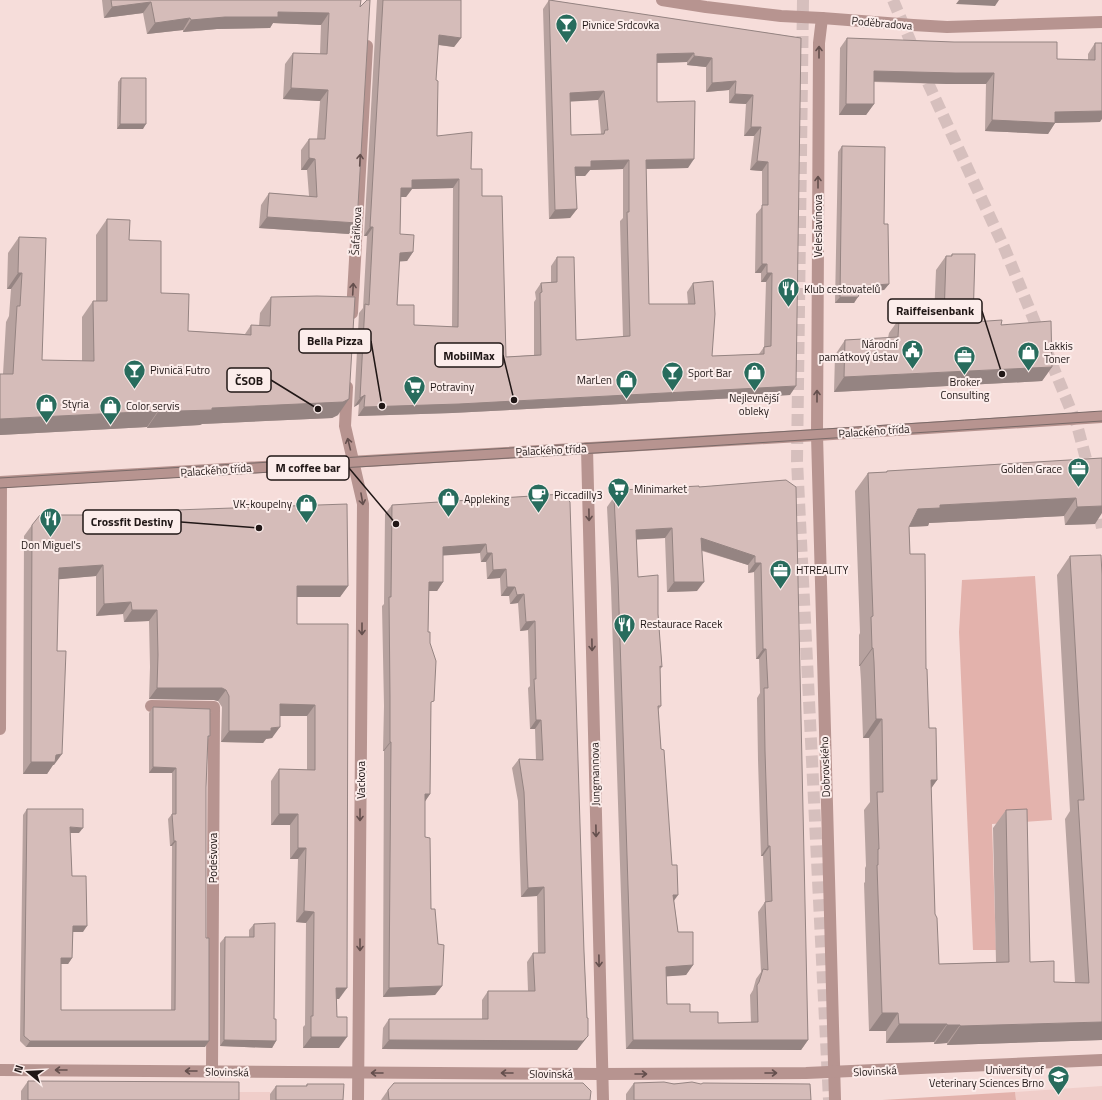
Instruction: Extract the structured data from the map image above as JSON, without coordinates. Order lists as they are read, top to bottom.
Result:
{
  "streets": {
    "street": [
      "Poděbradova",
      "Veleslavínova",
      "Šafaříkova",
      "Palackého třída",
      "Dobrovského",
      "Jungmannova",
      "Vackova",
      "Podešvova",
      "Slovinská"
    ]
  },
  "crossings": [
    ["Poděbradova", "Veleslavínova"],
    ["Veleslavínova", "Palackého třída"],
    ["Veleslavínova", "Dobrovského"],
    ["Palackého třída", "Dobrovského"],
    ["Palackého třída", "Jungmannova"],
    ["Palackého třída", "Vackova"],
    ["Dobrovského", "Slovinská"],
    ["Jungmannova", "Slovinská"],
    ["Vackova", "Slovinská"],
    ["Podešvova", "Slovinská"]
  ],
  "one_way": [
    "Veleslavínova",
    "Šafaříkova",
    "Jungmannova",
    "Vackova"
  ],
  "places": {
    "bar": ["Pivnice Srdcovka", "Pivnicä Futro", "Sport Bar"],
    "restaurant": ["Klub cestovatelů", "Don Miguel's", "Restaurace Racek"],
    "public building": ["Národní památkový ústav"],
    "shop": [
      "Lakkis Toner",
      "Nejlevnější obleky",
      "MarLen",
      "Styria",
      "Color servis",
      "Appleking",
      "VK-koupelny"
    ],
    "other": [
      "Raiffeisenbank",
      "MobilMax",
      "Bella Pizza",
      "ČSOB",
      "M coffee bar",
      "Crossfit Destiny"
    ],
    "office": ["Broker Consulting", "Golden Grace", "HTREALITY"],
    "supermarket": ["Potraviny", "Minimarket"],
    "cafe": ["Piccadilly3"],
    "school or university": ["University of Veterinary Sciences Brno"]
  },
  "north": "left"
}
